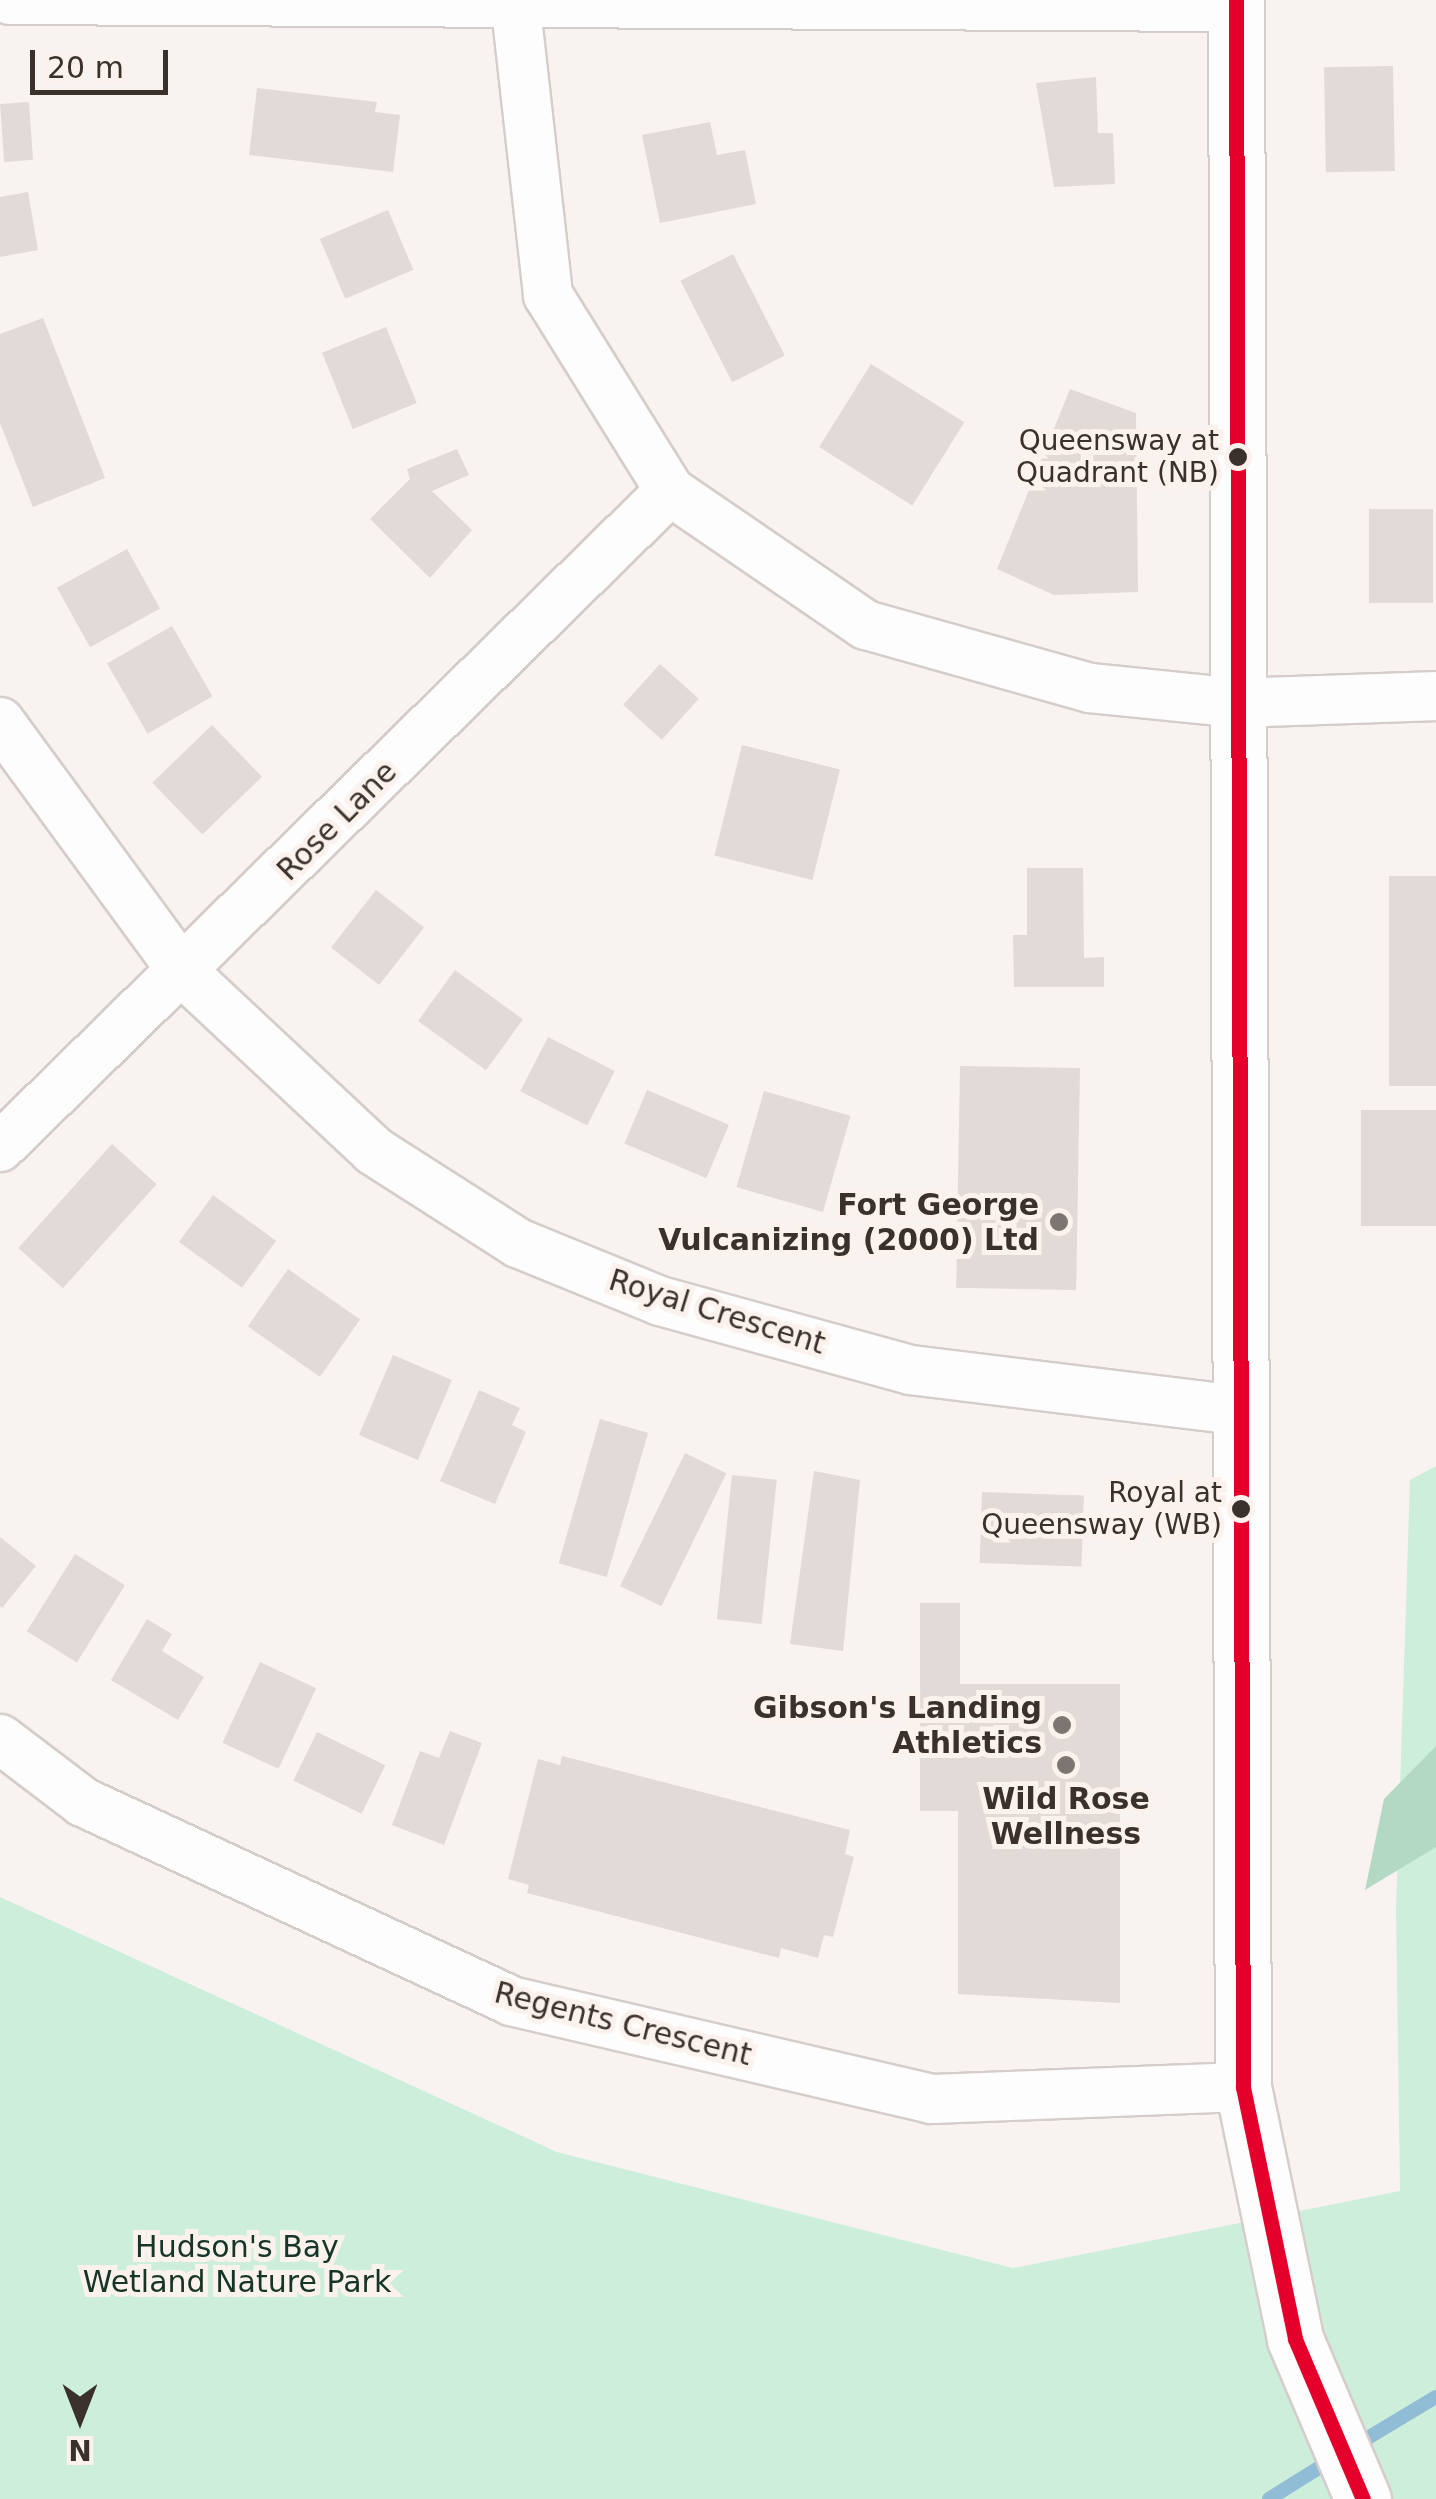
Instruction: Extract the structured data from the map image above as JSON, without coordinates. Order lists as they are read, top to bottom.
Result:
{
  "streets": {
    "street": ["Rose Lane", "Royal Crescent", "Regents Crescent"]
  },
  "crossings": [
    ["Rose Lane", "Royal Crescent"]
  ],
  "parks": ["Hudson's Bay Wetland Nature Park"],
  "places": [
    "Queensway at Quadrant (NB)",
    "Fort George Vulcanizing (2000) Ltd",
    "Royal at Queensway (WB)",
    "Gibson's Landing Athletics",
    "Wild Rose Wellness"
  ],
  "scale_bar": "20 m",
  "north": "bottom"
}
